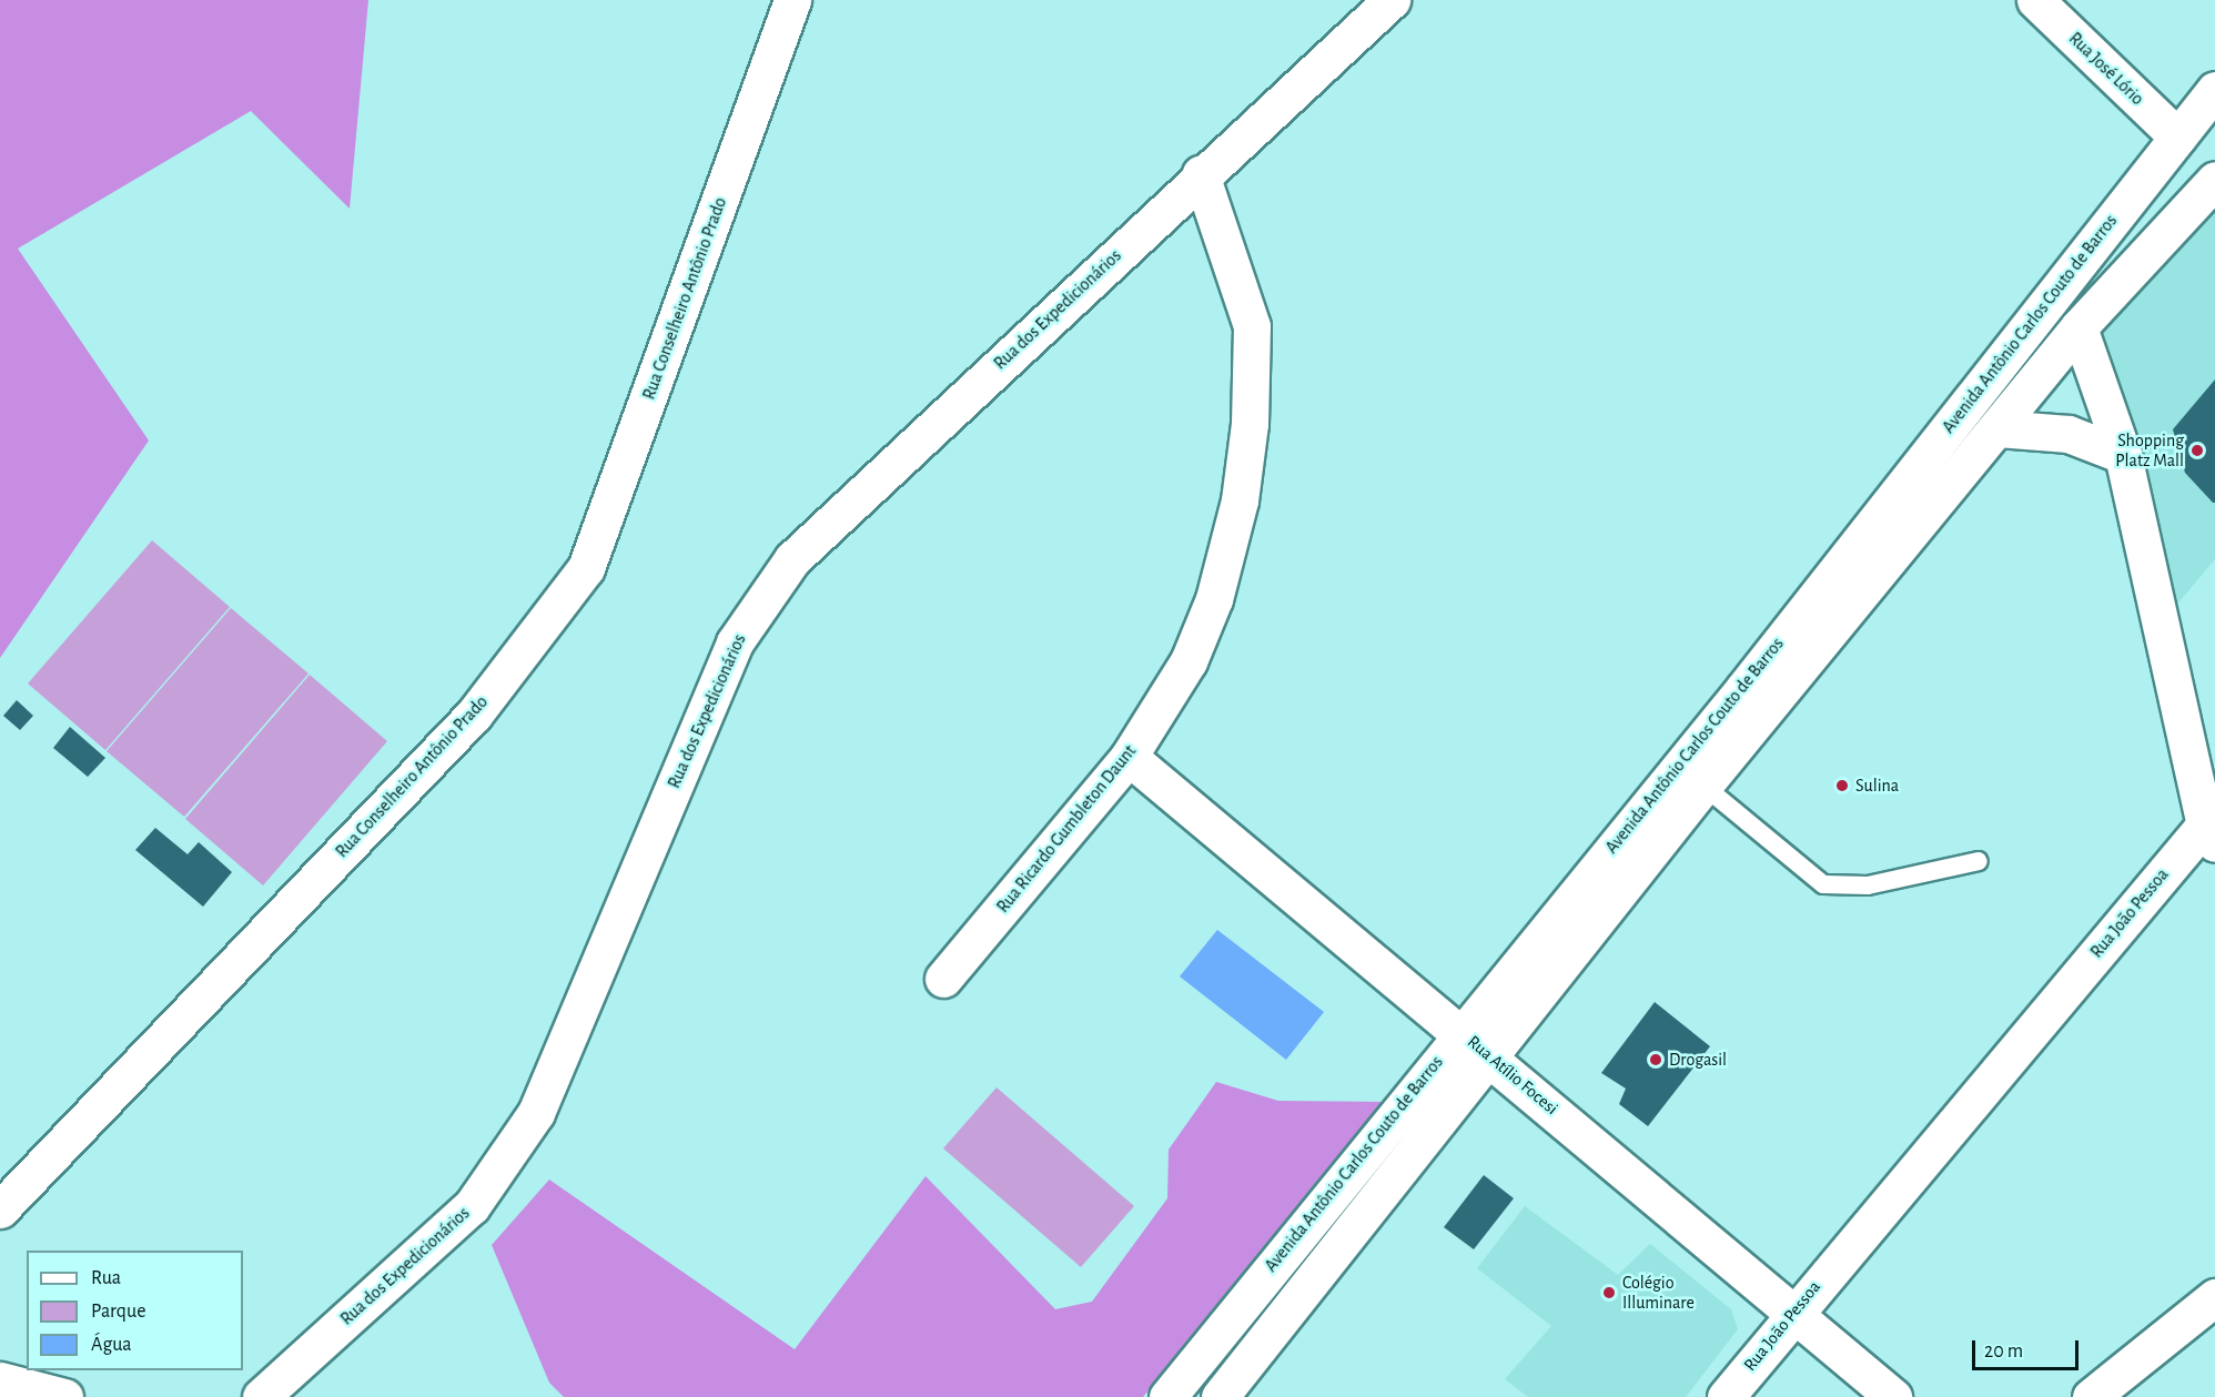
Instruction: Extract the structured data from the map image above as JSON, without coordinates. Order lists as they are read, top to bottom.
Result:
{
  "streets": {
    "street": [
      "Rua José Lório",
      "Rua Conselheiro Antônio Prado",
      "Rua dos Expedicionários",
      "Avenida Antônio Carlos Couto de Barros",
      "Rua Ricardo Gumbleton Daunt",
      "Rua João Pessoa",
      "Rua Atílio Focesi"
    ]
  },
  "crossings": [
    ["Rua José Lório", "Avenida Antônio Carlos Couto de Barros"],
    ["Rua dos Expedicionários", "Rua Ricardo Gumbleton Daunt"],
    ["Avenida Antônio Carlos Couto de Barros", "Rua João Pessoa"],
    ["Avenida Antônio Carlos Couto de Barros", "Rua Atílio Focesi"],
    ["Rua Ricardo Gumbleton Daunt", "Rua Atílio Focesi"],
    ["Rua João Pessoa", "Rua Atílio Focesi"]
  ],
  "places": [
    "Shopping Platz Mall",
    "Sulina",
    "Drogasil",
    "Colégio Illuminare"
  ],
  "legend": ["Rua", "Parque", "Água"],
  "scale_bar": "20 m"
}
